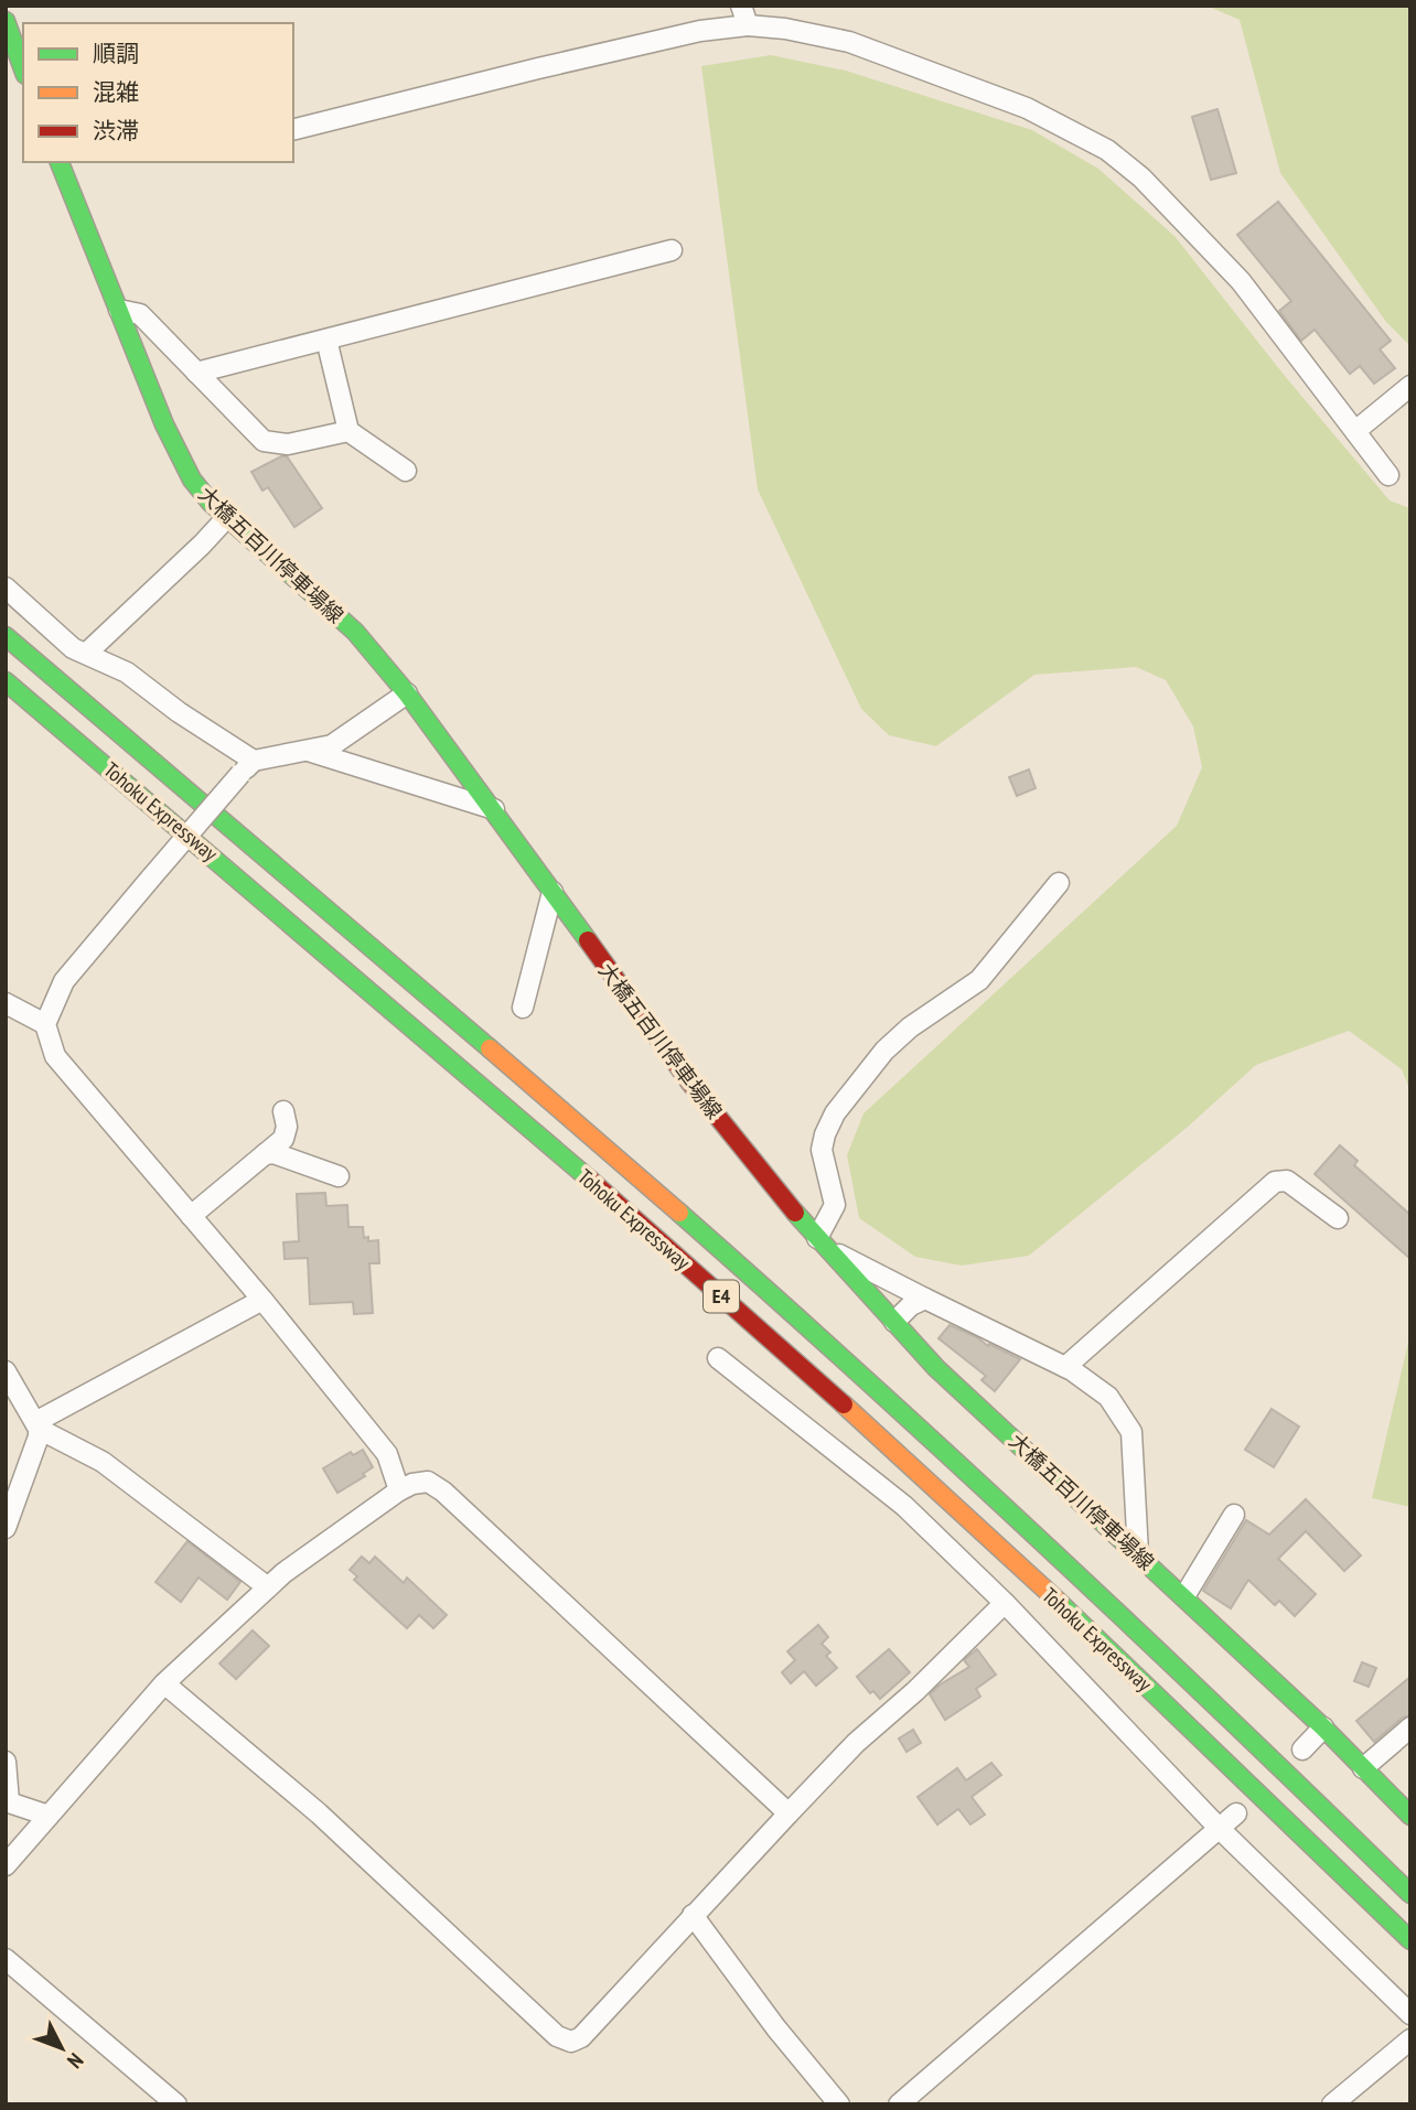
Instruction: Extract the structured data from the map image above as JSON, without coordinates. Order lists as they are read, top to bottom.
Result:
{
  "streets": {
    "main road": ["大橋五百川停車場線", "Tohoku Expressway", "E4"]
  },
  "legend": ["順調", "混雑", "渋滞"],
  "north": "bottom right"
}
